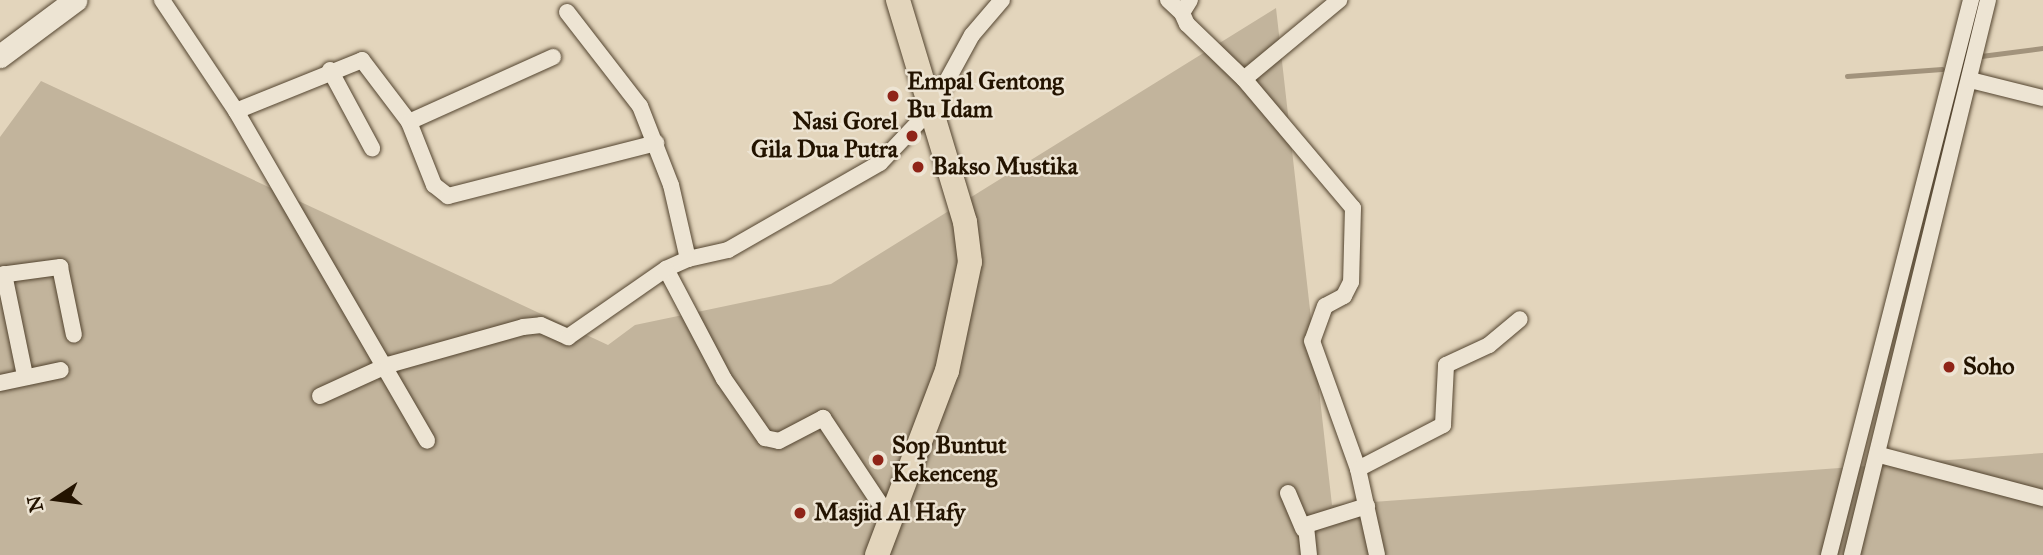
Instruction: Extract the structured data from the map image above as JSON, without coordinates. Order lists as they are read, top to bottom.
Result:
{
  "places": [
    "Empal Gentong Bu Idam",
    "Nasi Gorel Gila Dua Putra",
    "Bakso Mustika",
    "Soho",
    "Sop Buntut Kekenceng",
    "Masjid Al Hafy"
  ],
  "north": "left"
}
